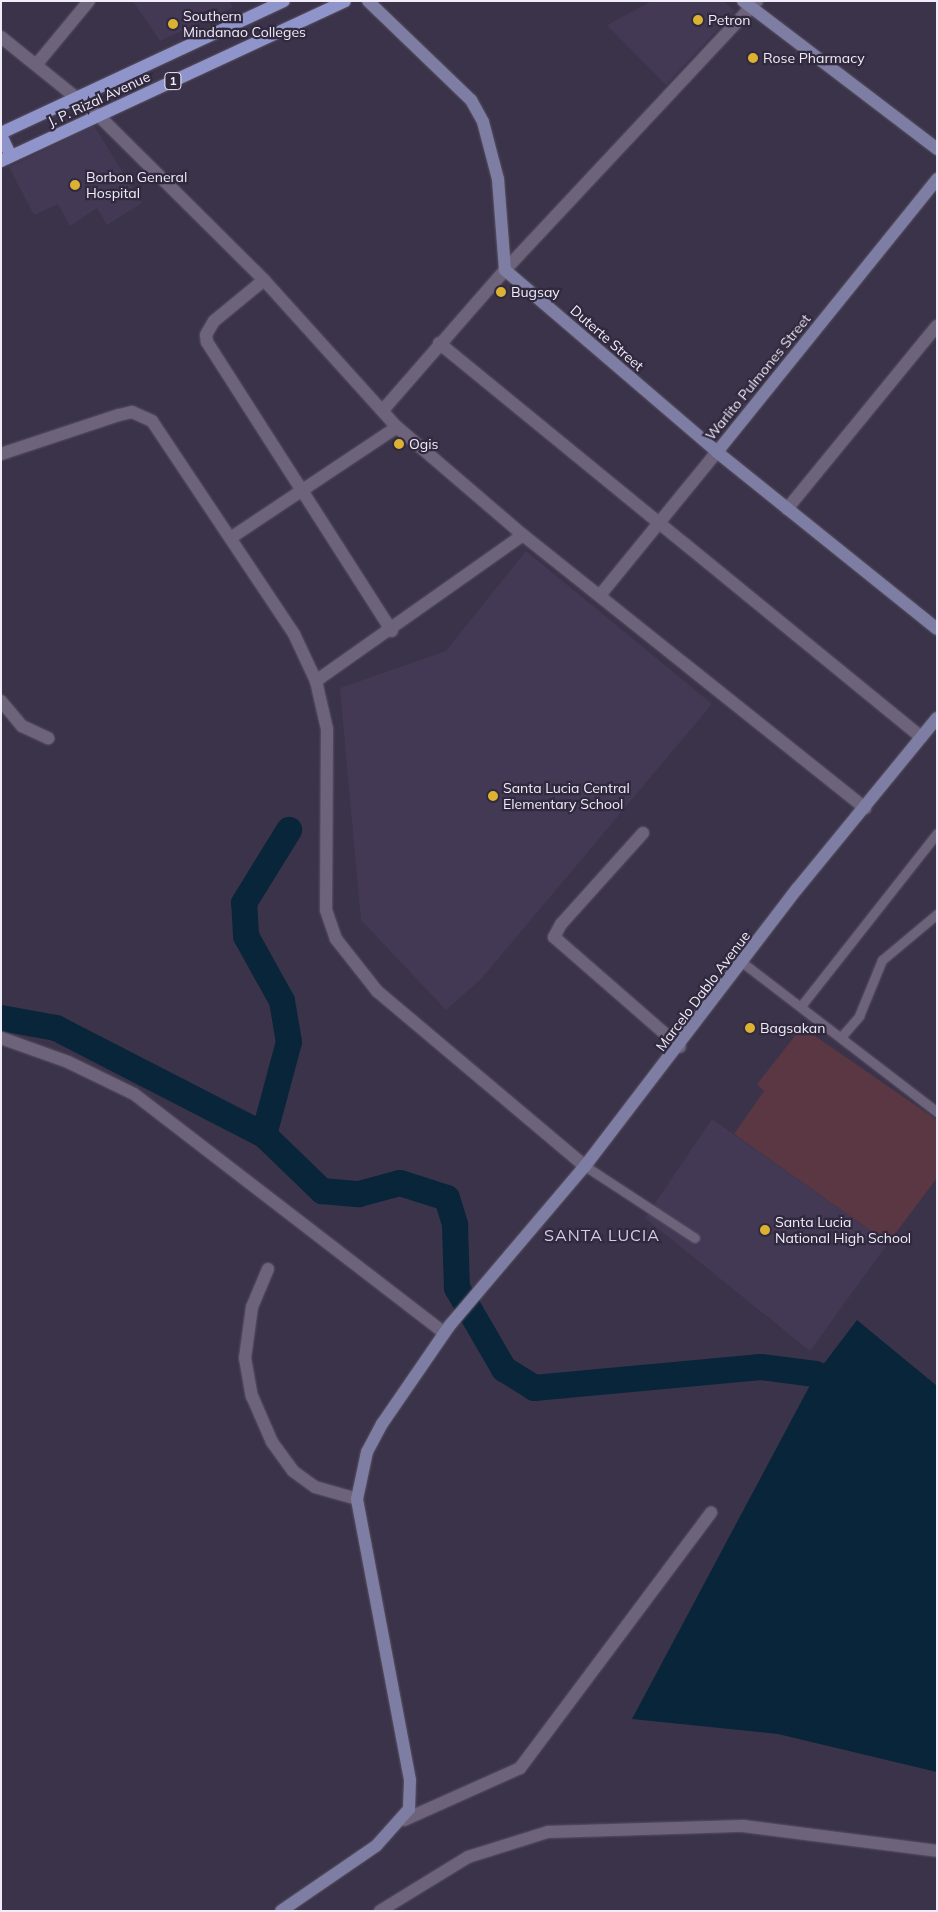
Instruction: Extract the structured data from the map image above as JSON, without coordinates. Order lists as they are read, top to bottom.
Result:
{
  "streets": {
    "main road": ["1", "J. P. Rizal Avenue"],
    "street": ["Duterte Street", "Warlito Pulmones Street", "Marcelo Dablo Avenue"]
  },
  "crossings": [
    ["Duterte Street", "Warlito Pulmones Street"]
  ],
  "districts": ["SANTA LUCIA"],
  "places": [
    "Petron",
    "Southern Mindanao Colleges",
    "Rose Pharmacy",
    "Borbon General Hospital",
    "Bugsay",
    "Ogis",
    "Santa Lucia Central Elementary School",
    "Bagsakan",
    "Santa Lucia National High School"
  ]
}
